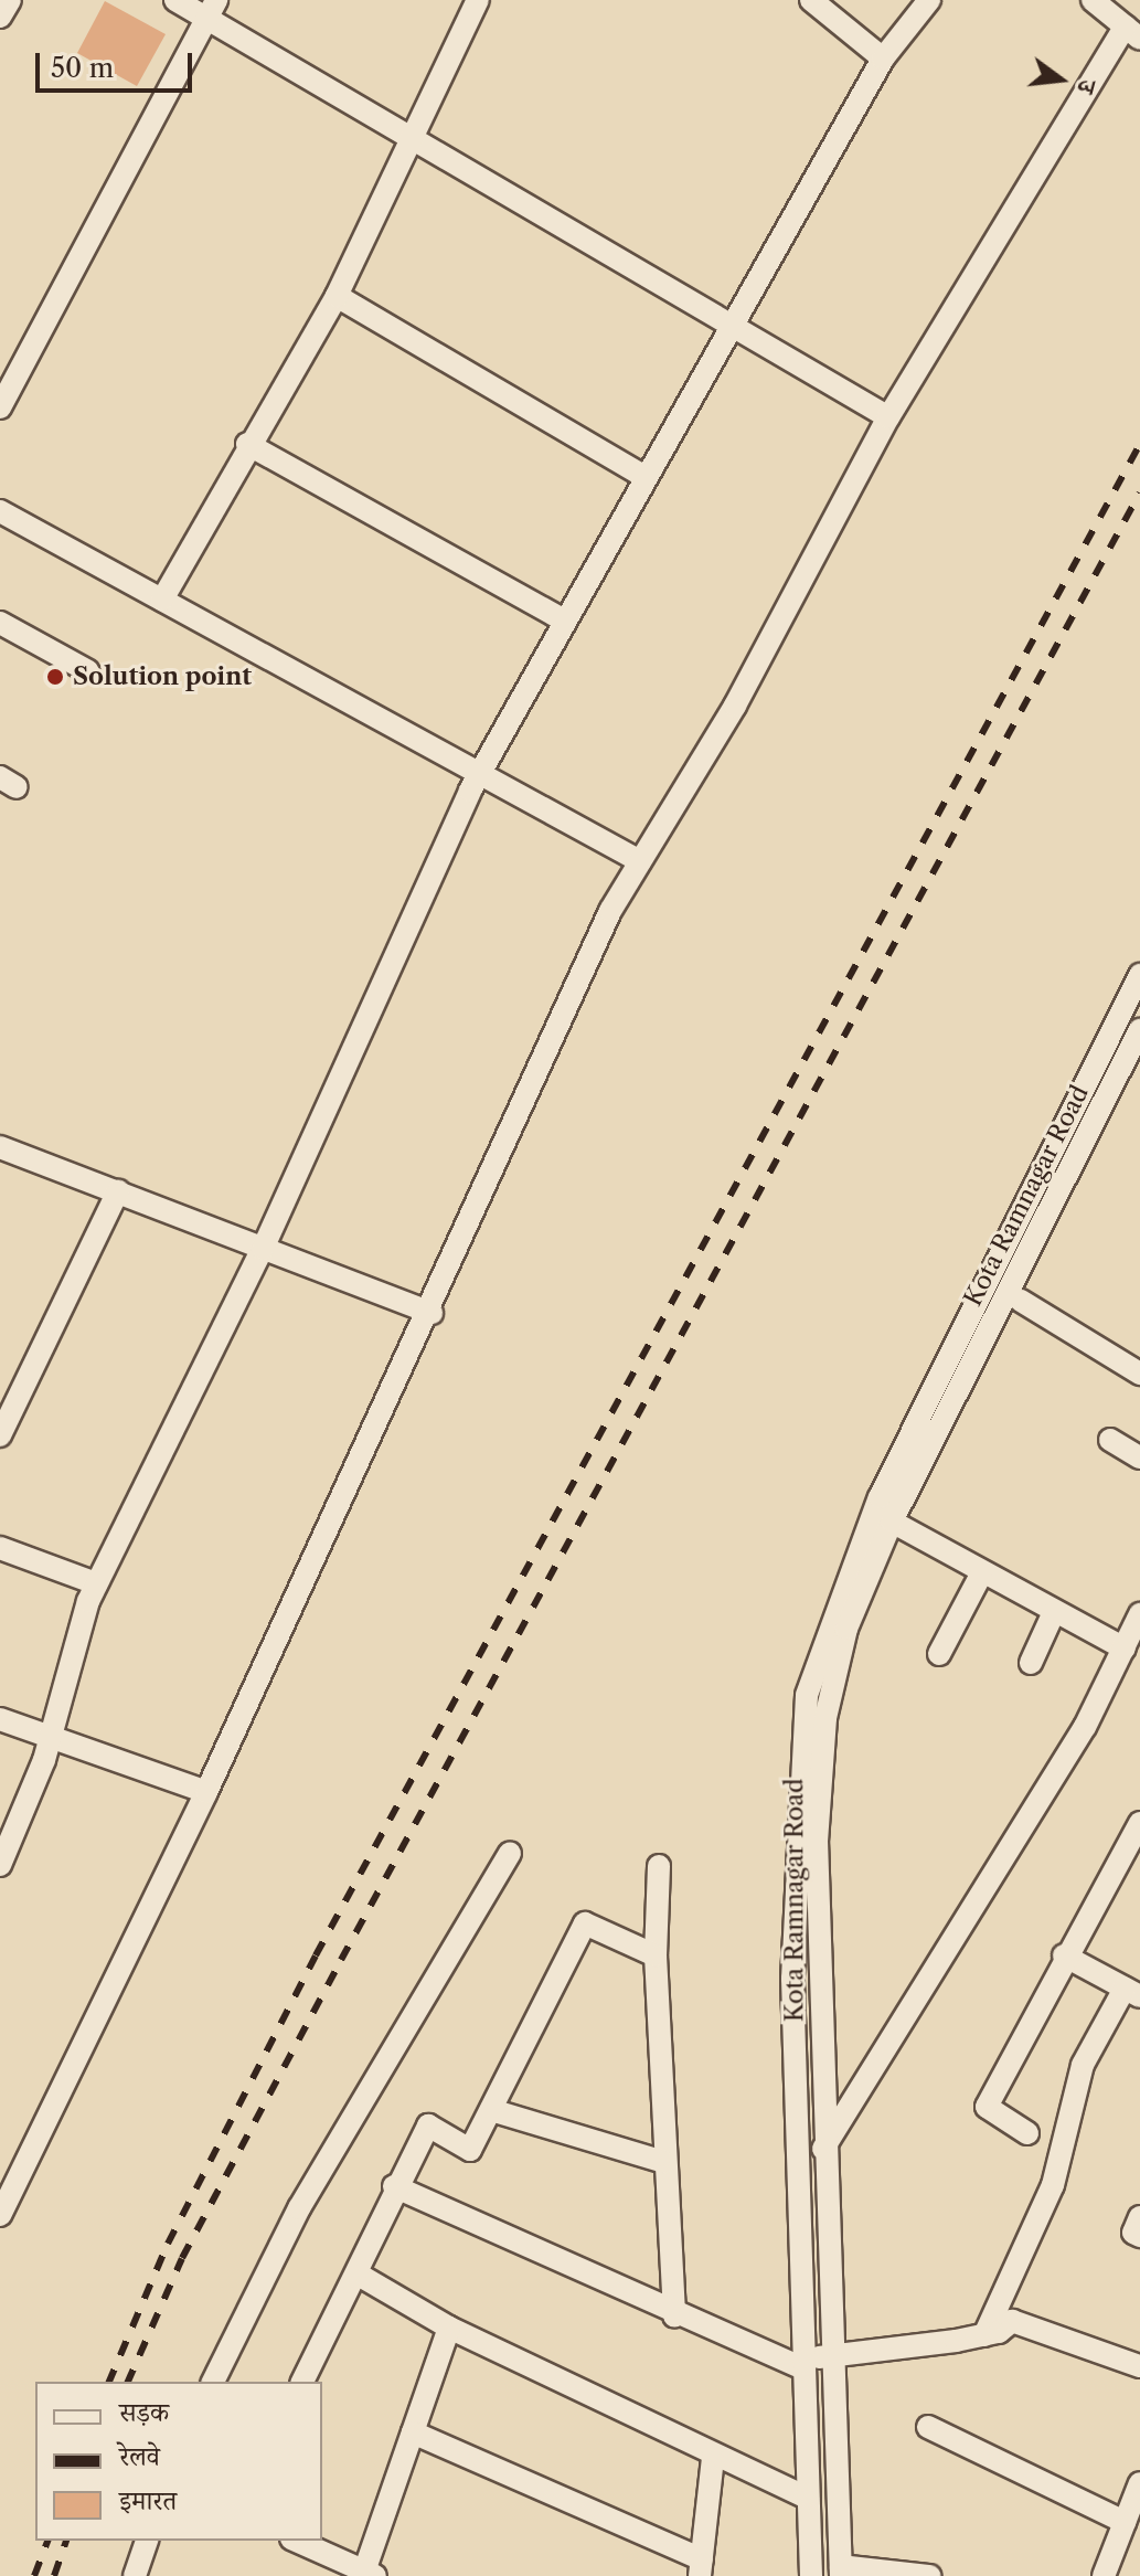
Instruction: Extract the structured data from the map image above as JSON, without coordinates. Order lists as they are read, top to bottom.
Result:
{
  "streets": {
    "street": ["Kota Ramnagar Road"]
  },
  "places": ["Solution point"],
  "legend": ["सड़क", "रेलवे", "इमारत"],
  "scale_bar": "50 m",
  "north": "right"
}
